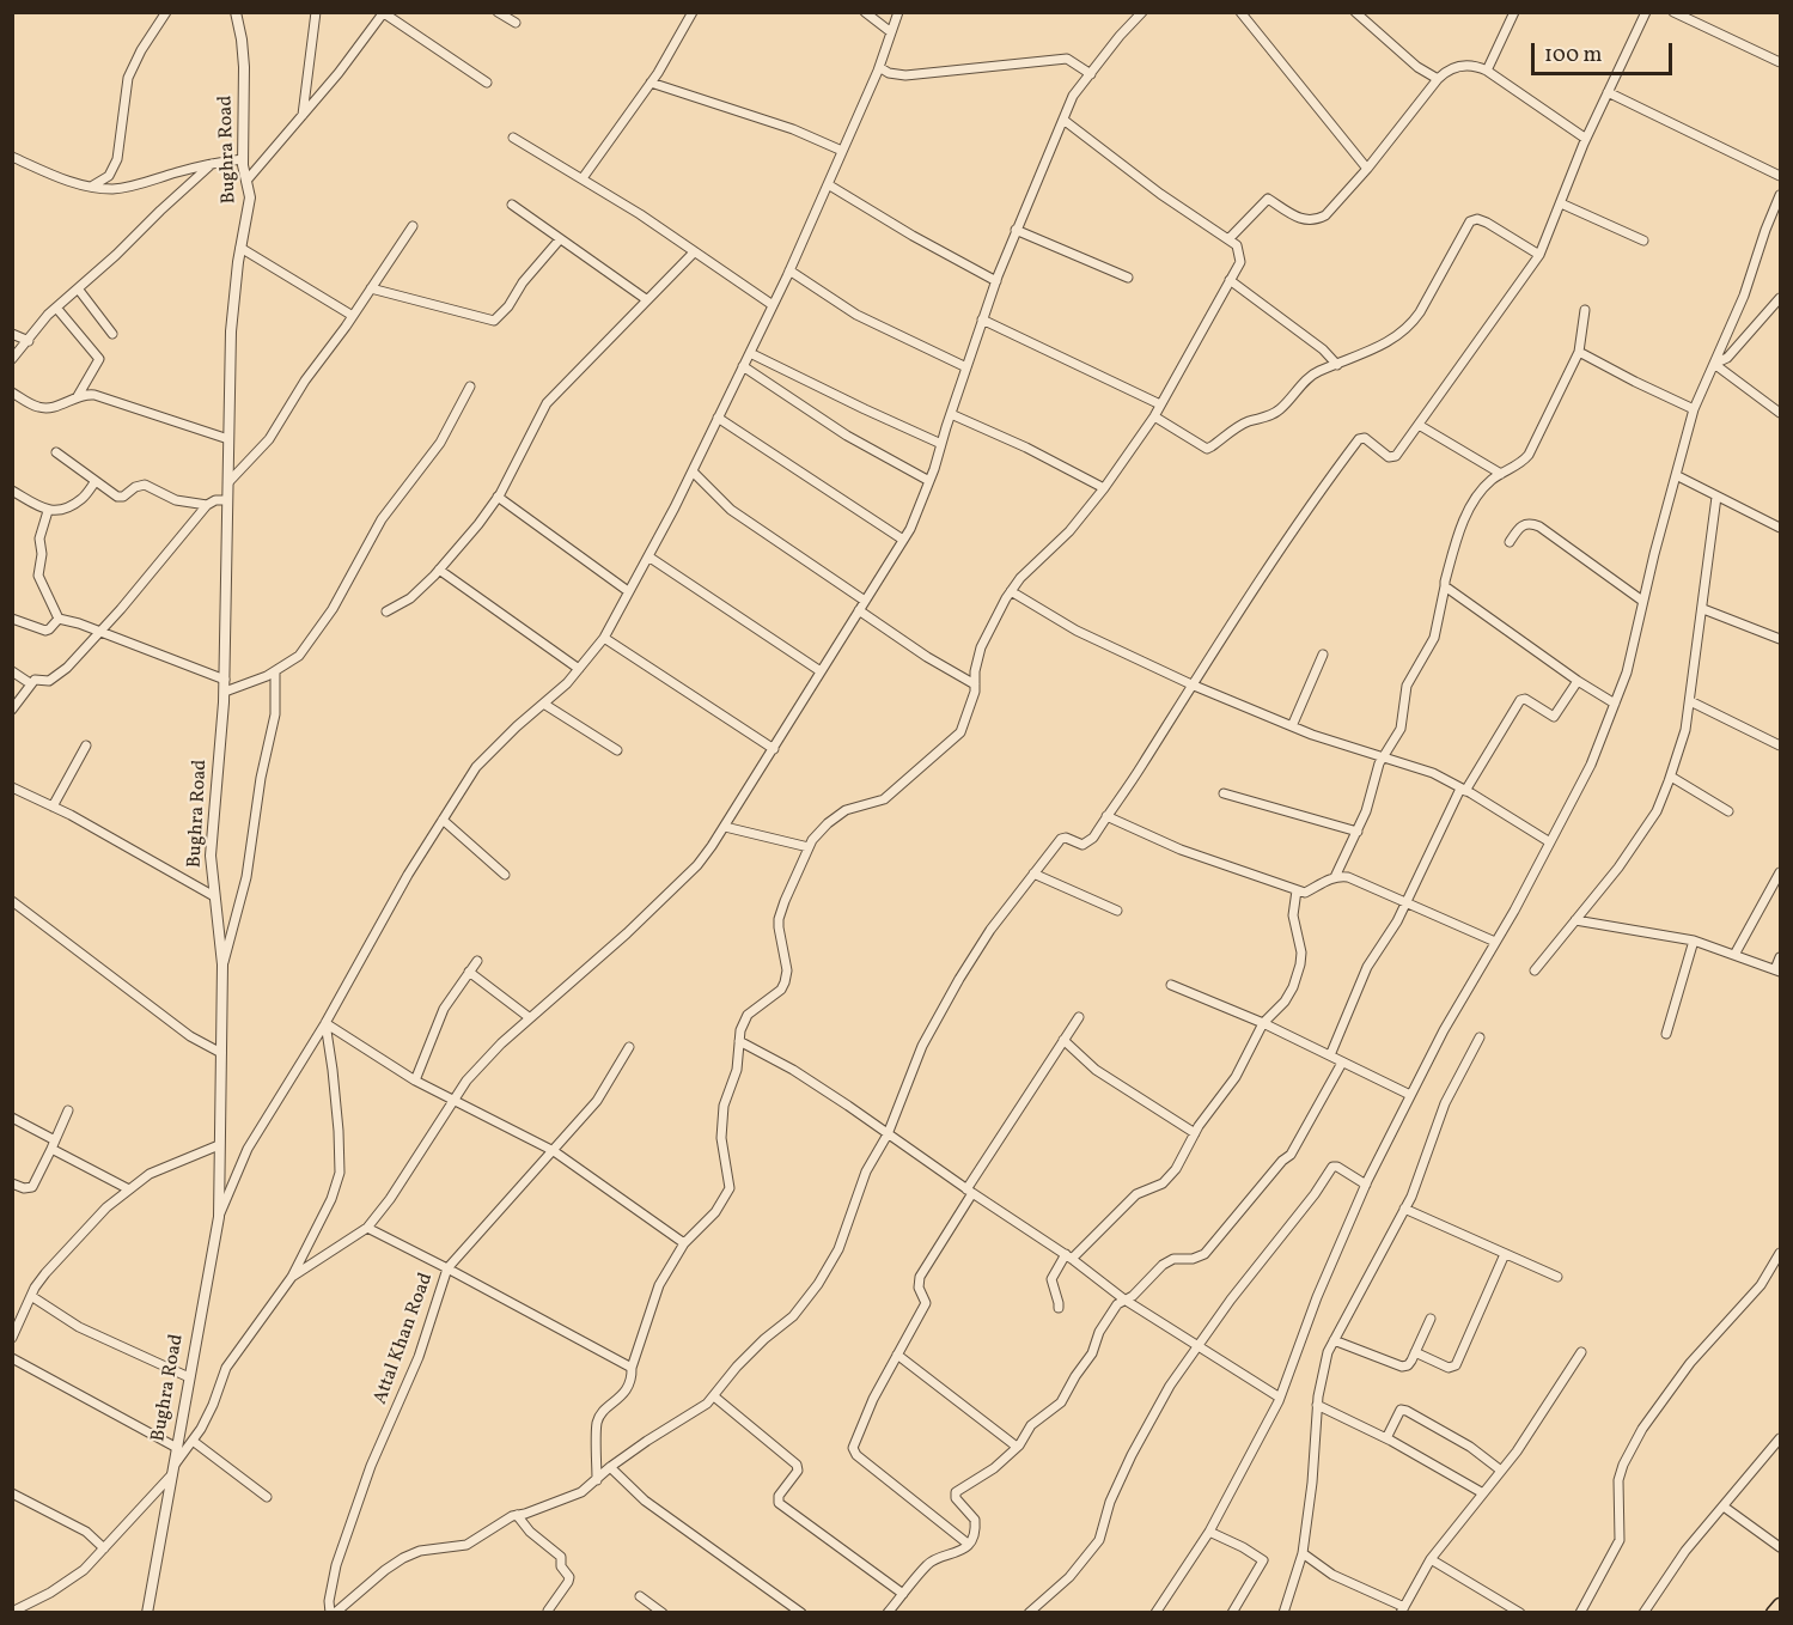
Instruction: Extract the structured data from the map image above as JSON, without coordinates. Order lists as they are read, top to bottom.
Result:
{
  "streets": {
    "street": ["Bughra Road", "Attal Khan Road"]
  },
  "scale_bar": "100 m"
}
